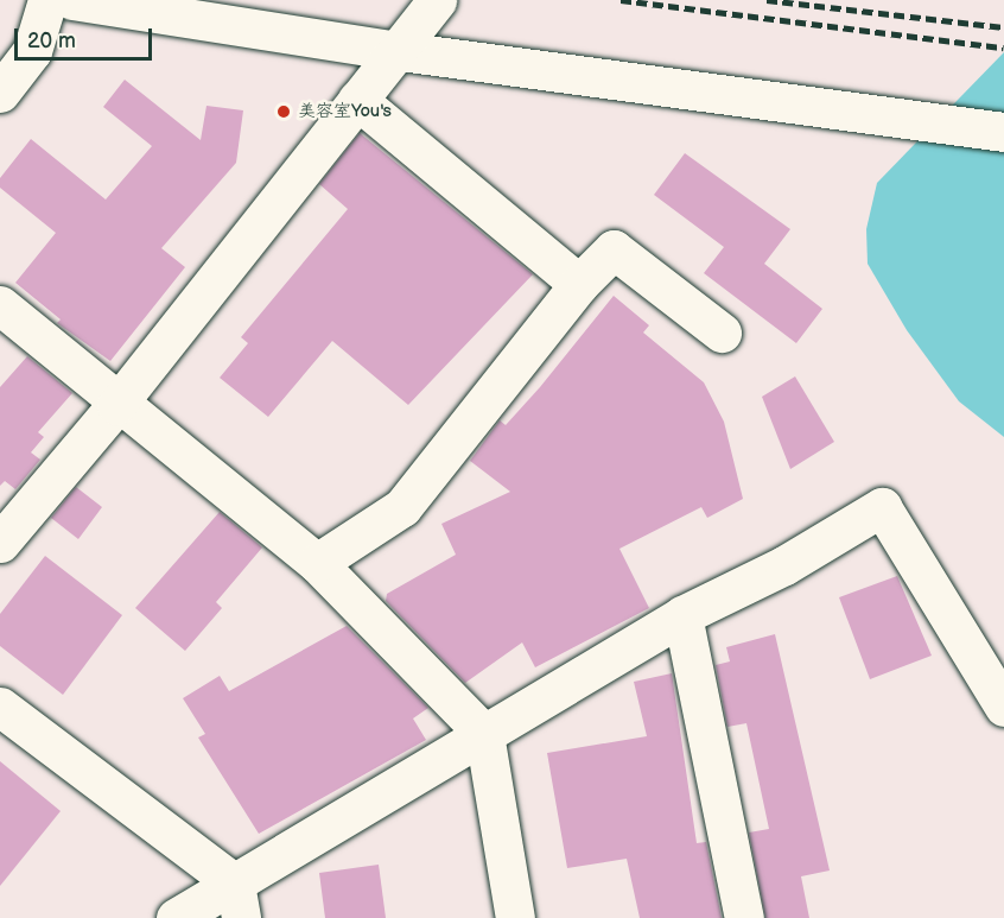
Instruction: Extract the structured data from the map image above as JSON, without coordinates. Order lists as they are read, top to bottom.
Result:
{
  "places": ["美容室You's"],
  "scale_bar": "20 m"
}
